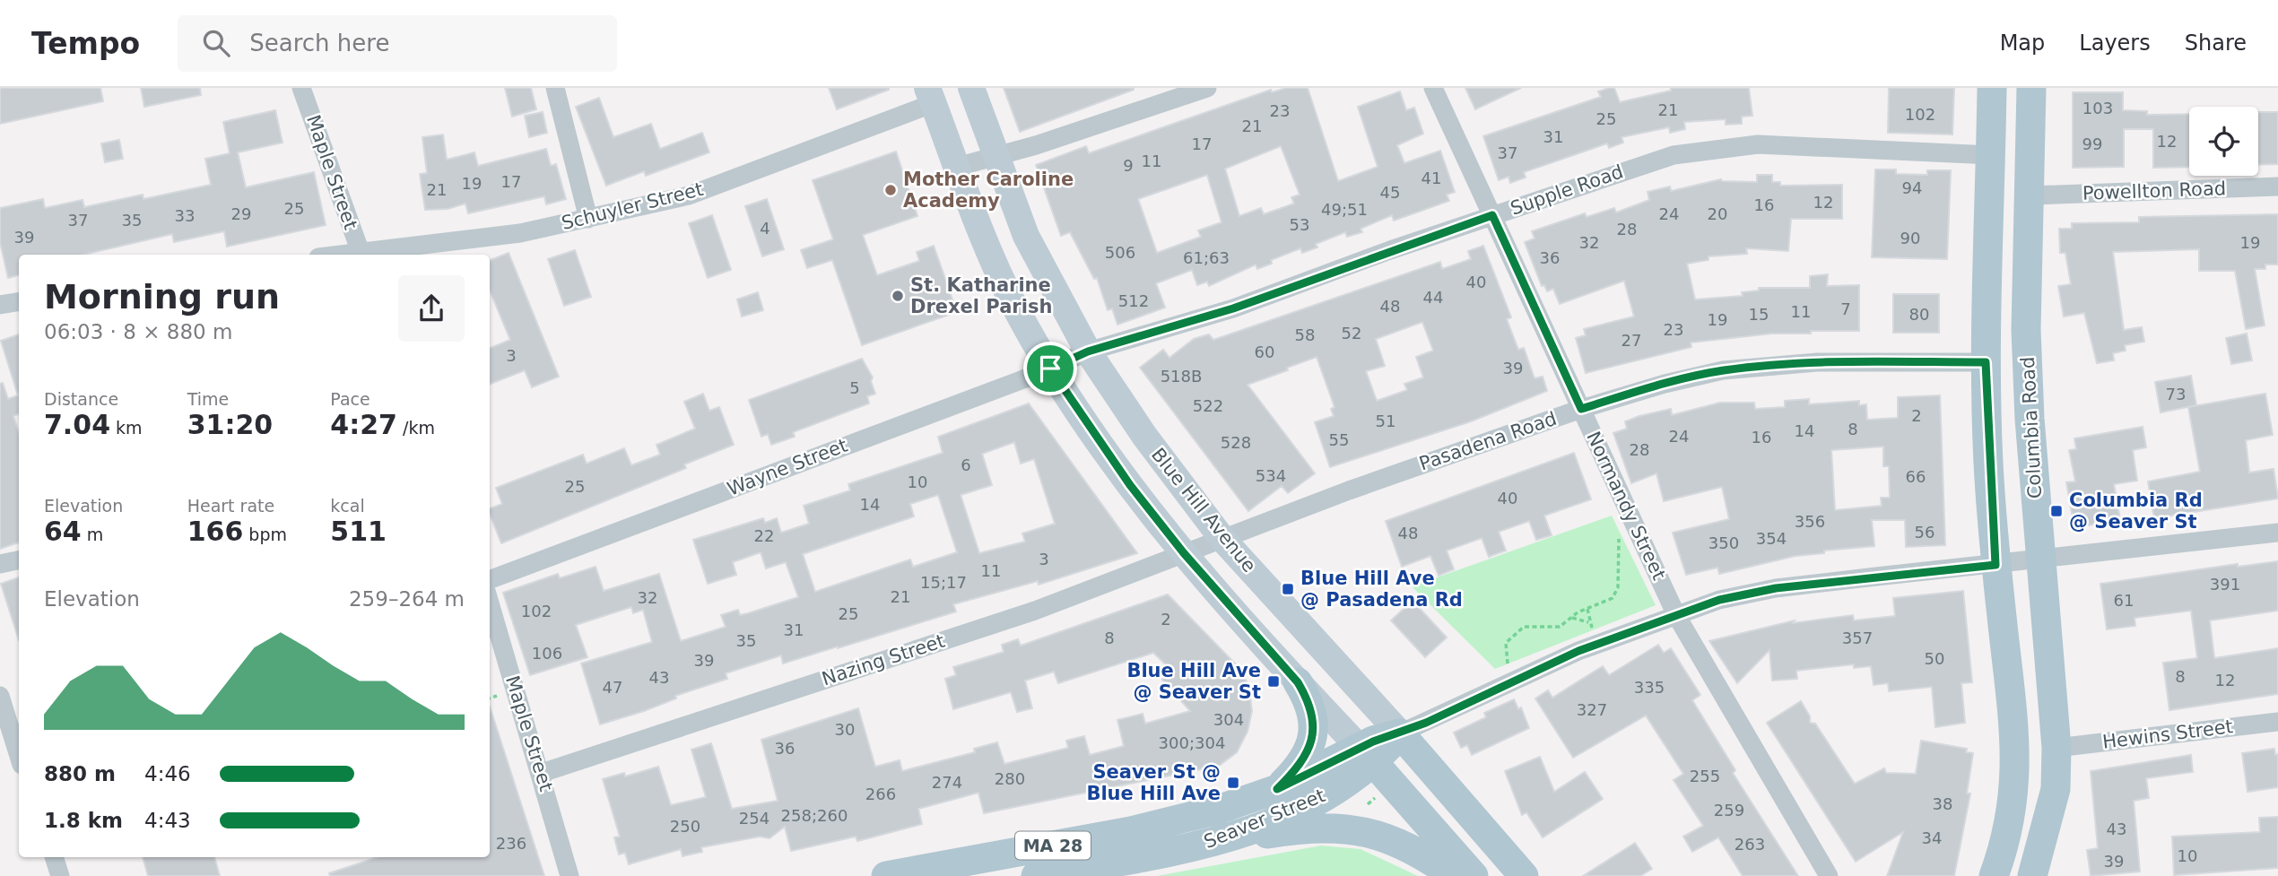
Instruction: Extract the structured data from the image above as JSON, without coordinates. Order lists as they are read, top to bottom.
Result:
{
  "streets": {
    "main road": [
      "Columbia Road",
      "Blue Hill Avenue",
      "Seaver Street",
      "MA 28"
    ],
    "street": [
      "Maple Street",
      "Supple Road",
      "Powellton Road",
      "Schuyler Street",
      "Pasadena Road",
      "Wayne Street",
      "Normandy Street",
      "Nazing Street",
      "Hewins Street"
    ]
  },
  "crossings": [
    ["Maple Street", "Schuyler Street"],
    ["Maple Street", "Nazing Street"],
    ["Supple Road", "Wayne Street"],
    ["Supple Road", "Normandy Street"],
    ["Supple Road", "Blue Hill Avenue"],
    ["Powellton Road", "Columbia Road"],
    ["Columbia Road", "Hewins Street"],
    ["Columbia Road", "Seaver Street"],
    ["Pasadena Road", "Normandy Street"],
    ["Pasadena Road", "Blue Hill Avenue"],
    ["Pasadena Road", "Nazing Street"],
    ["Wayne Street", "Blue Hill Avenue"],
    ["Normandy Street", "Seaver Street"],
    ["Blue Hill Avenue", "Nazing Street"],
    ["Blue Hill Avenue", "Seaver Street"],
    ["Seaver Street", "MA 28"]
  ],
  "places": {
    "other": ["Mother Caroline Academy", "St. Katharine Drexel Parish"],
    "transit": [
      "Columbia Rd @ Seaver St",
      "Blue Hill Ave @ Pasadena Rd",
      "Blue Hill Ave @ Seaver St",
      "Seaver St @ Blue Hill Ave"
    ]
  },
  "house_numbers": [
    "103",
    "21",
    "23",
    "102",
    "25",
    "21",
    "31",
    "12",
    "17",
    "99",
    "37",
    "11",
    "9",
    "41",
    "17",
    "19",
    "94",
    "21",
    "45",
    "12",
    "16",
    "25",
    "49;51",
    "29",
    "24",
    "20",
    "33",
    "37",
    "35",
    "53",
    "4",
    "28",
    "39",
    "90",
    "32",
    "19",
    "506",
    "61;63",
    "36",
    "40",
    "44",
    "512",
    "48",
    "7",
    "11",
    "15",
    "80",
    "19",
    "23",
    "52",
    "58",
    "27",
    "60",
    "3",
    "39",
    "518B",
    "5",
    "73",
    "522",
    "2",
    "51",
    "8",
    "14",
    "24",
    "16",
    "55",
    "528",
    "28",
    "6",
    "534",
    "66",
    "10",
    "25",
    "40",
    "14",
    "356",
    "56",
    "48",
    "22",
    "354",
    "350",
    "3",
    "11",
    "15;17",
    "391",
    "21",
    "32",
    "61",
    "102",
    "25",
    "2",
    "31",
    "8",
    "357",
    "35",
    "106",
    "50",
    "39",
    "8",
    "43",
    "12",
    "47",
    "335",
    "327",
    "304",
    "30",
    "300;304",
    "36",
    "255",
    "280",
    "274",
    "266",
    "38",
    "259",
    "258;260",
    "254",
    "250",
    "43",
    "34",
    "236",
    "263",
    "10",
    "39"
  ],
  "page": {
    "header": "Tempo",
    "search": "Search here",
    "nav": ["Map", "Layers", "Share"],
    "heading": ["Morning run", "06:03 · 8 × 880 m"],
    "stats": [
      ["Distance", "7.04 km"],
      ["Time", "31:20"],
      ["Pace", "4:27 /km"],
      ["Elevation", "64 m"],
      ["Heart rate", "166 bpm"],
      ["kcal", "511"]
    ],
    "chart": ["Elevation", "259–264 m"],
    "list": [
      {
        "name": "880 m",
        "note": "4:46"
      },
      {
        "name": "1.8 km",
        "note": "4:43"
      }
    ]
  }
}
